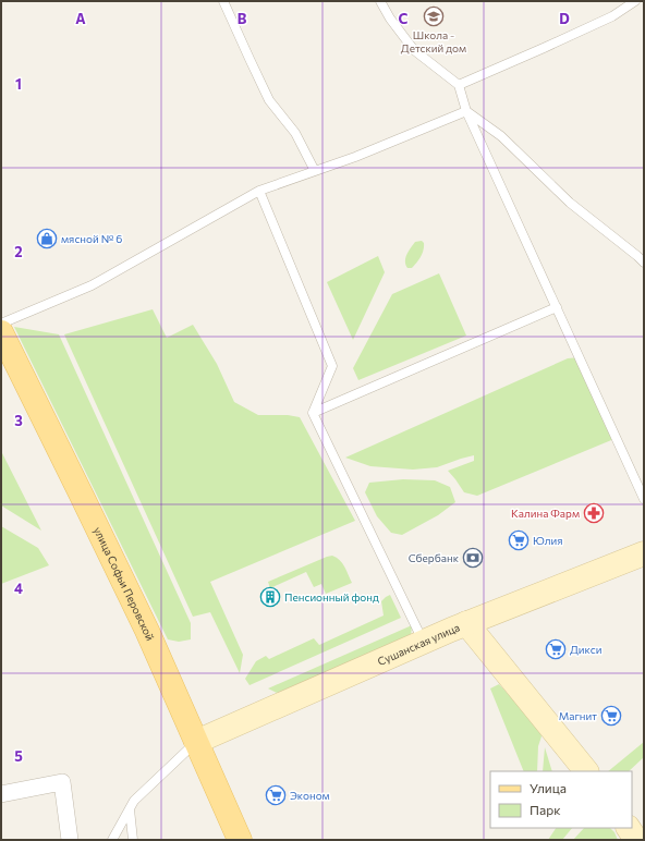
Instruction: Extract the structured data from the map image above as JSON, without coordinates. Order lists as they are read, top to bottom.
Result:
{
  "streets": {
    "main road": ["улица Софьи Перовской", "Сушанская улица"]
  },
  "crossings": [
    ["улица Софьи Перовской", "Сушанская улица"]
  ],
  "places": {
    "school or university": ["Школа - Детский дом"],
    "shop": ["мясной № 6"],
    "pharmacy": ["Калина Фарм"],
    "supermarket": [
      "Юлия",
      "Дикси",
      "Магнит",
      "Эконом"
    ],
    "bank": ["Сбербанк"],
    "building": ["Пенсионный фонд"]
  },
  "legend": ["Улица", "Парк"],
  "grid": {
    "columns": [
      "A",
      "B",
      "C",
      "D"
    ],
    "rows": [
      "1",
      "2",
      "3",
      "4",
      "5"
    ]
  }
}
